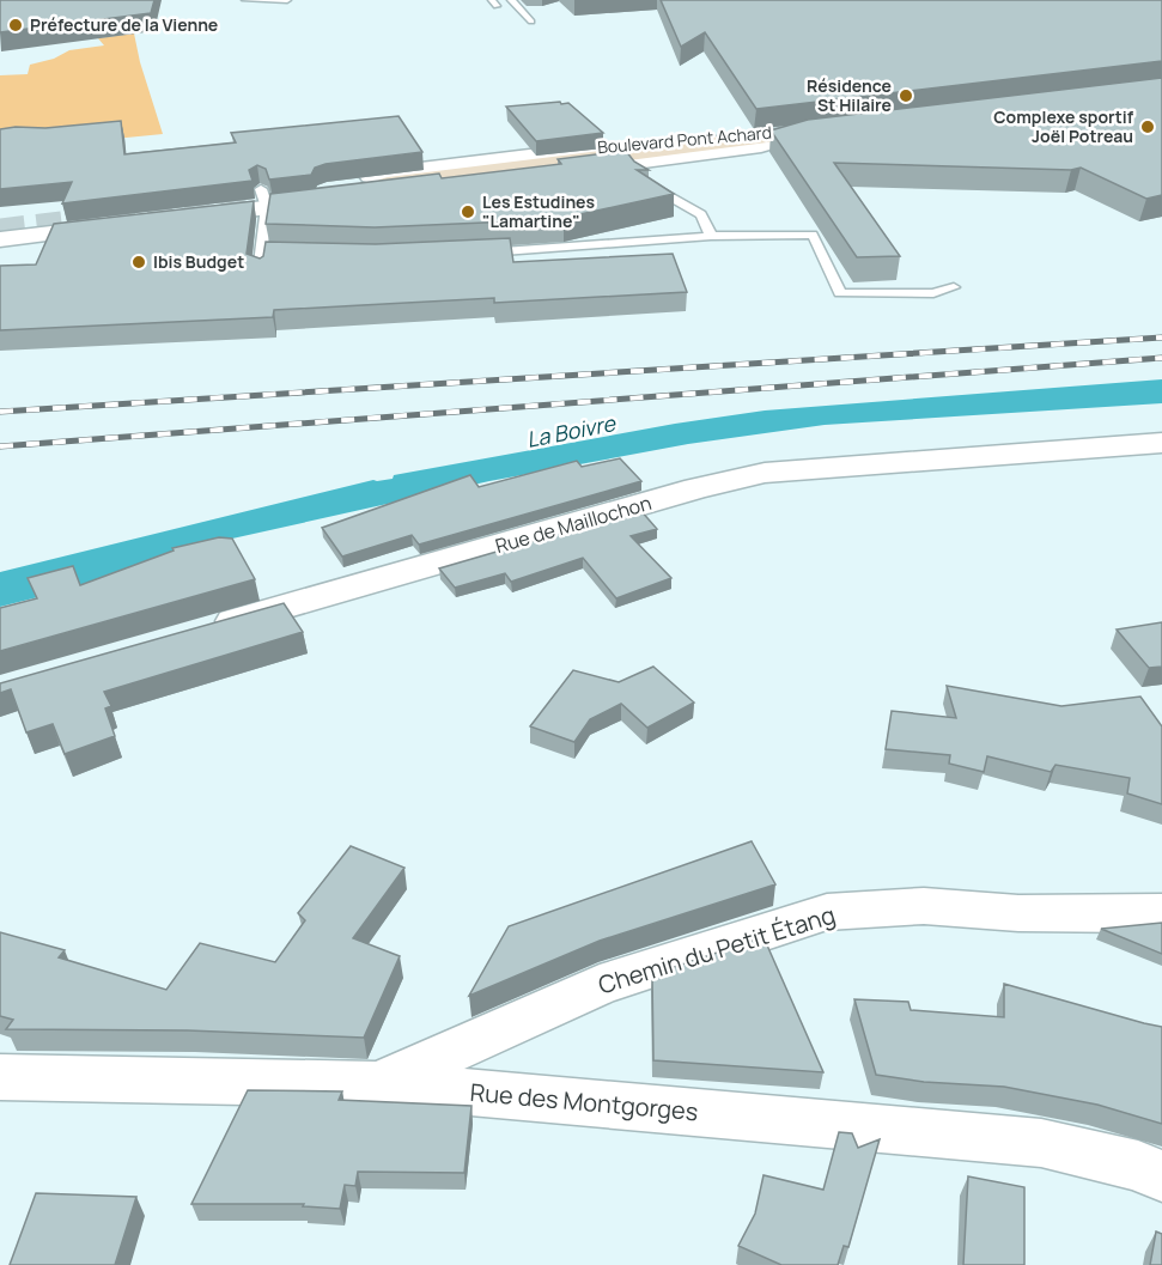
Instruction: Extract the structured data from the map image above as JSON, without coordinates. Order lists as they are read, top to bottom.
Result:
{
  "streets": {
    "main road": ["Boulevard Pont Achard"],
    "street": ["Rue de Maillochon", "Chemin du Petit Étang", "Rue des Montgorges"]
  },
  "crossings": [
    ["Chemin du Petit Étang", "Rue des Montgorges"]
  ],
  "water": ["La Boivre"],
  "places": [
    "Préfecture de la Vienne",
    "Résidence St Hilaire",
    "Complexe sportif Joël Potreau",
    "Les Estudines \"Lamartine\"",
    "Ibis Budget"
  ]
}
